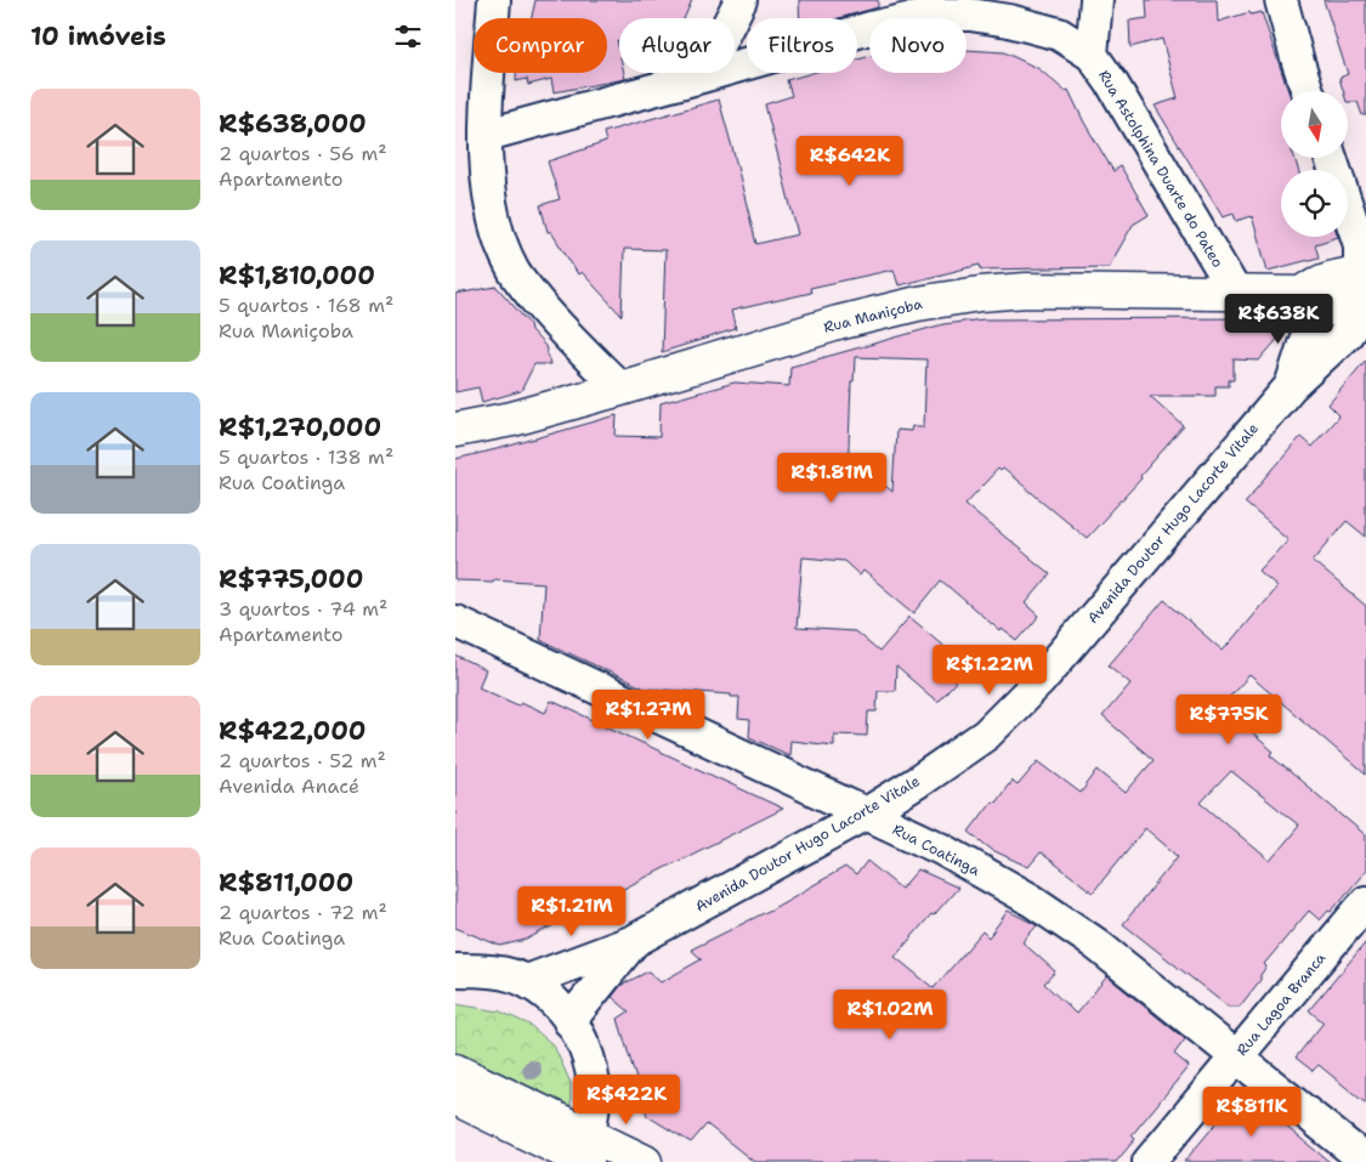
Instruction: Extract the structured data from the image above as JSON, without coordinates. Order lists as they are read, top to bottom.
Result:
{
  "streets": {
    "street": [
      "Rua Astolphina Duarte do Pateo",
      "Rua Maniçoba",
      "Avenida Doutor Hugo Lacorte Vitale",
      "Rua Coatinga",
      "Rua Lagoa Branca"
    ]
  },
  "crossings": [
    ["Rua Astolphina Duarte do Pateo", "Rua Maniçoba"],
    ["Rua Maniçoba", "Avenida Doutor Hugo Lacorte Vitale"],
    ["Avenida Doutor Hugo Lacorte Vitale", "Rua Coatinga"],
    ["Rua Coatinga", "Rua Lagoa Branca"]
  ],
  "north": "bottom",
  "page": {
    "heading": "10 imóveis",
    "chip": [
      "Comprar",
      "Alugar",
      "Filtros",
      "Novo"
    ],
    "list": [
      {
        "name": "R$638,000",
        "note": "2 quartos · 56 m² · Apartamento"
      },
      {
        "name": "R$1,810,000",
        "note": "5 quartos · 168 m² · Rua Maniçoba"
      },
      {
        "name": "R$1,270,000",
        "note": "5 quartos · 138 m² · Rua Coatinga"
      },
      {
        "name": "R$775,000",
        "note": "3 quartos · 74 m² · Apartamento"
      },
      {
        "name": "R$422,000",
        "note": "2 quartos · 52 m² · Avenida Anacé"
      },
      {
        "name": "R$811,000",
        "note": "2 quartos · 72 m² · Rua Coatinga"
      }
    ],
    "price": [
      "R$642K",
      "R$638K",
      "R$1.81M",
      "R$1.22M",
      "R$1.27M",
      "R$775K",
      "R$1.21M",
      "R$1.02M",
      "R$422K",
      "R$811K"
    ]
  }
}
